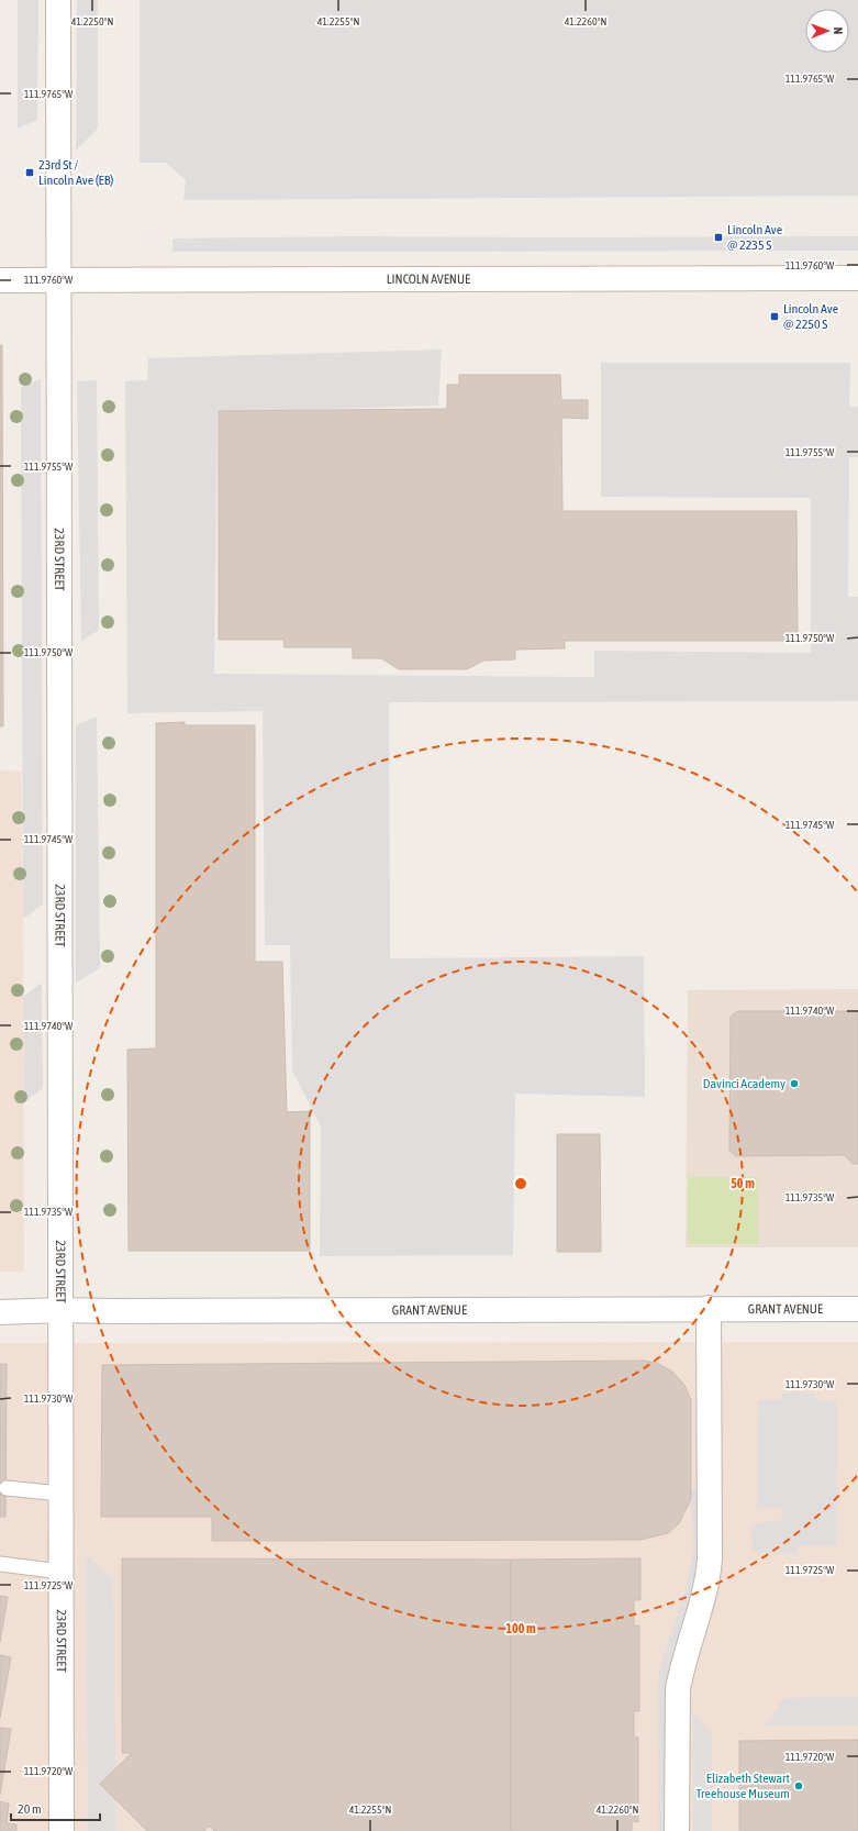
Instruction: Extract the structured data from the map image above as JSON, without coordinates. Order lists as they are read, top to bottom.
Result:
{
  "streets": {
    "street": ["LINCOLN AVENUE", "23RD STREET", "GRANT AVENUE"]
  },
  "crossings": [
    ["LINCOLN AVENUE", "23RD STREET"],
    ["23RD STREET", "GRANT AVENUE"]
  ],
  "places": {
    "transit": ["23rd St / Lincoln Ave (EB)", "Lincoln Ave @ 2235 S", "Lincoln Ave @ 2250 S"],
    "other": ["Davinci Academy", "Elizabeth Stewart Treehouse Museum"]
  },
  "scale_bar": "20 m",
  "north": "right",
  "coordinates": [
    "41.2250°N",
    "41.2255°N",
    "41.2260°N",
    "111.9765°W",
    "111.9760°W",
    "111.9755°W",
    "111.9750°W",
    "111.9745°W",
    "111.9740°W",
    "111.9735°W",
    "111.9730°W",
    "111.9725°W",
    "111.9720°W"
  ],
  "rings": ["50 m", "100 m"]
}
